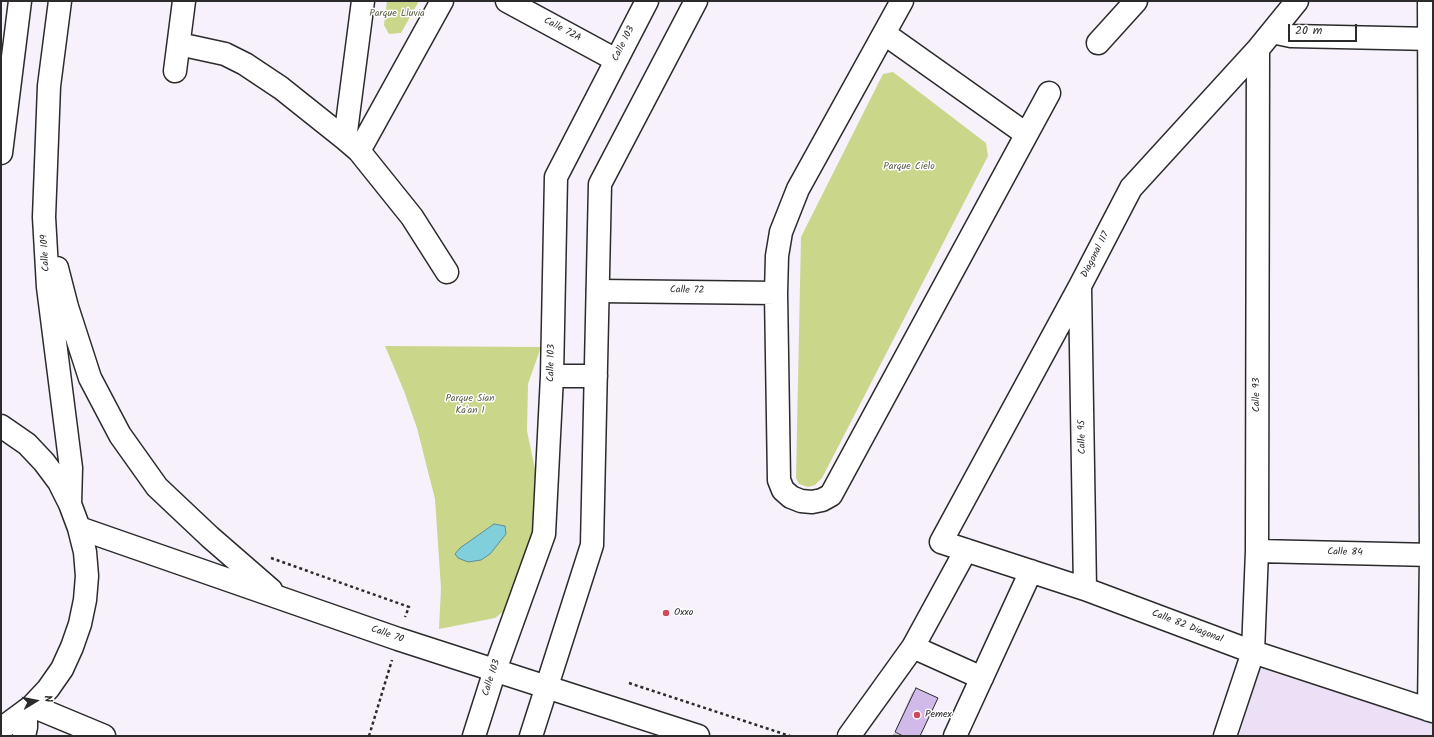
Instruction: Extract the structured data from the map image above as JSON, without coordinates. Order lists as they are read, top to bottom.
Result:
{
  "streets": {
    "street": [
      "Calle 72A",
      "Calle 103",
      "Calle 109",
      "Diagonal 117",
      "Calle 72",
      "Calle 93",
      "Calle 95",
      "Calle 84",
      "Calle 82 Diagonal",
      "Calle 70"
    ]
  },
  "crossings": [
    ["Calle 72A", "Calle 103"],
    ["Calle 103", "Calle 70"],
    ["Diagonal 117", "Calle 93"],
    ["Diagonal 117", "Calle 95"],
    ["Diagonal 117", "Calle 82 Diagonal"],
    ["Calle 93", "Calle 84"],
    ["Calle 93", "Calle 82 Diagonal"],
    ["Calle 95", "Calle 82 Diagonal"]
  ],
  "parks": ["Parque Lluvia", "Parque Cielo", "Parque Sian Ka'an I"],
  "places": ["Oxxo", "Pemex"],
  "scale_bar": "20 m",
  "north": "right"
}
